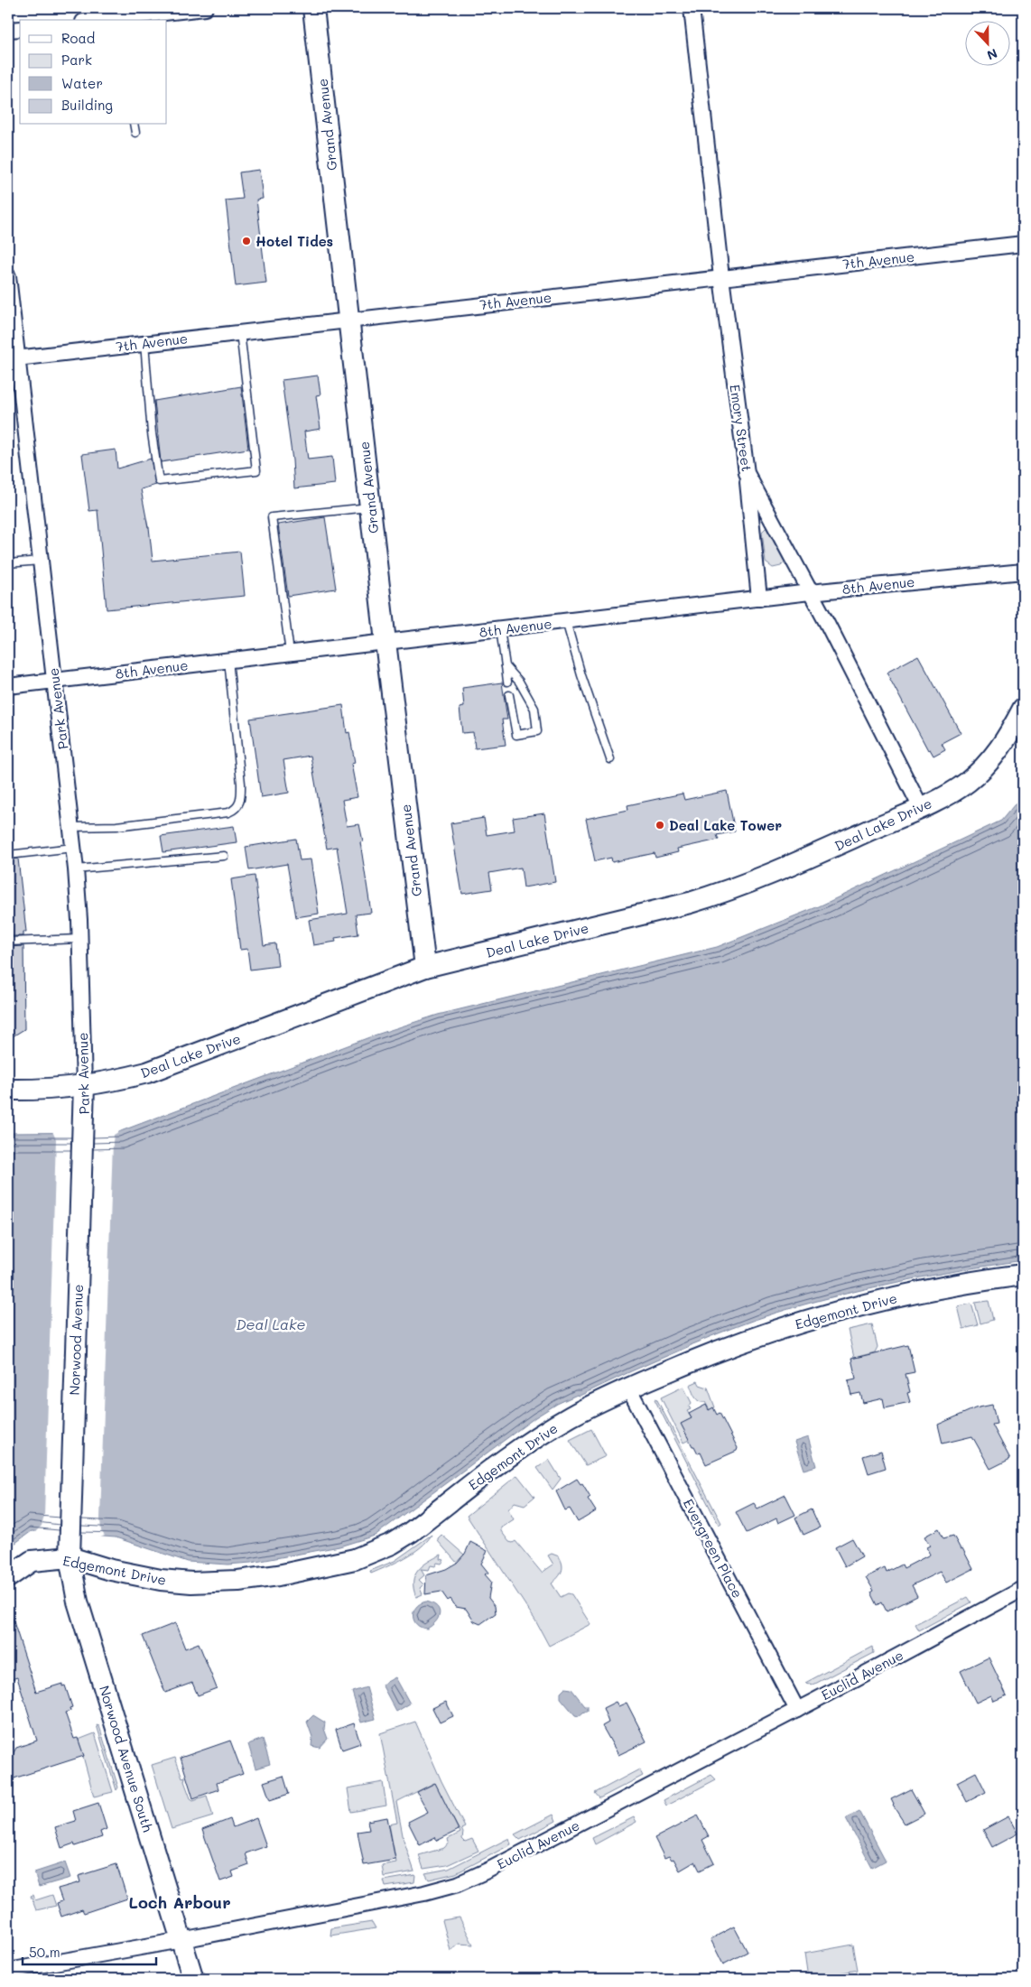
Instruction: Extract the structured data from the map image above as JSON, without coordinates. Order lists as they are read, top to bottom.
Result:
{
  "streets": {
    "street": [
      "Grand Avenue",
      "7th Avenue",
      "Emory Street",
      "8th Avenue",
      "Park Avenue",
      "Deal Lake Drive",
      "Edgemont Drive",
      "Norwood Avenue",
      "Evergreen Place",
      "Euclid Avenue",
      "Norwood Avenue South"
    ]
  },
  "crossings": [
    ["Grand Avenue", "7th Avenue"],
    ["Grand Avenue", "8th Avenue"],
    ["Grand Avenue", "Deal Lake Drive"],
    ["7th Avenue", "Emory Street"],
    ["7th Avenue", "Park Avenue"],
    ["Emory Street", "8th Avenue"],
    ["Emory Street", "Deal Lake Drive"],
    ["8th Avenue", "Park Avenue"],
    ["Park Avenue", "Deal Lake Drive"],
    ["Park Avenue", "Norwood Avenue"],
    ["Edgemont Drive", "Evergreen Place"],
    ["Edgemont Drive", "Norwood Avenue South"],
    ["Norwood Avenue", "Norwood Avenue South"],
    ["Evergreen Place", "Euclid Avenue"],
    ["Euclid Avenue", "Norwood Avenue South"]
  ],
  "districts": ["Loch Arbour"],
  "water": ["Deal Lake"],
  "places": ["Hotel Tides", "Deal Lake Tower"],
  "legend": [
    "Road",
    "Park",
    "Water",
    "Building"
  ],
  "scale_bar": "50 m",
  "north": "bottom"
}
